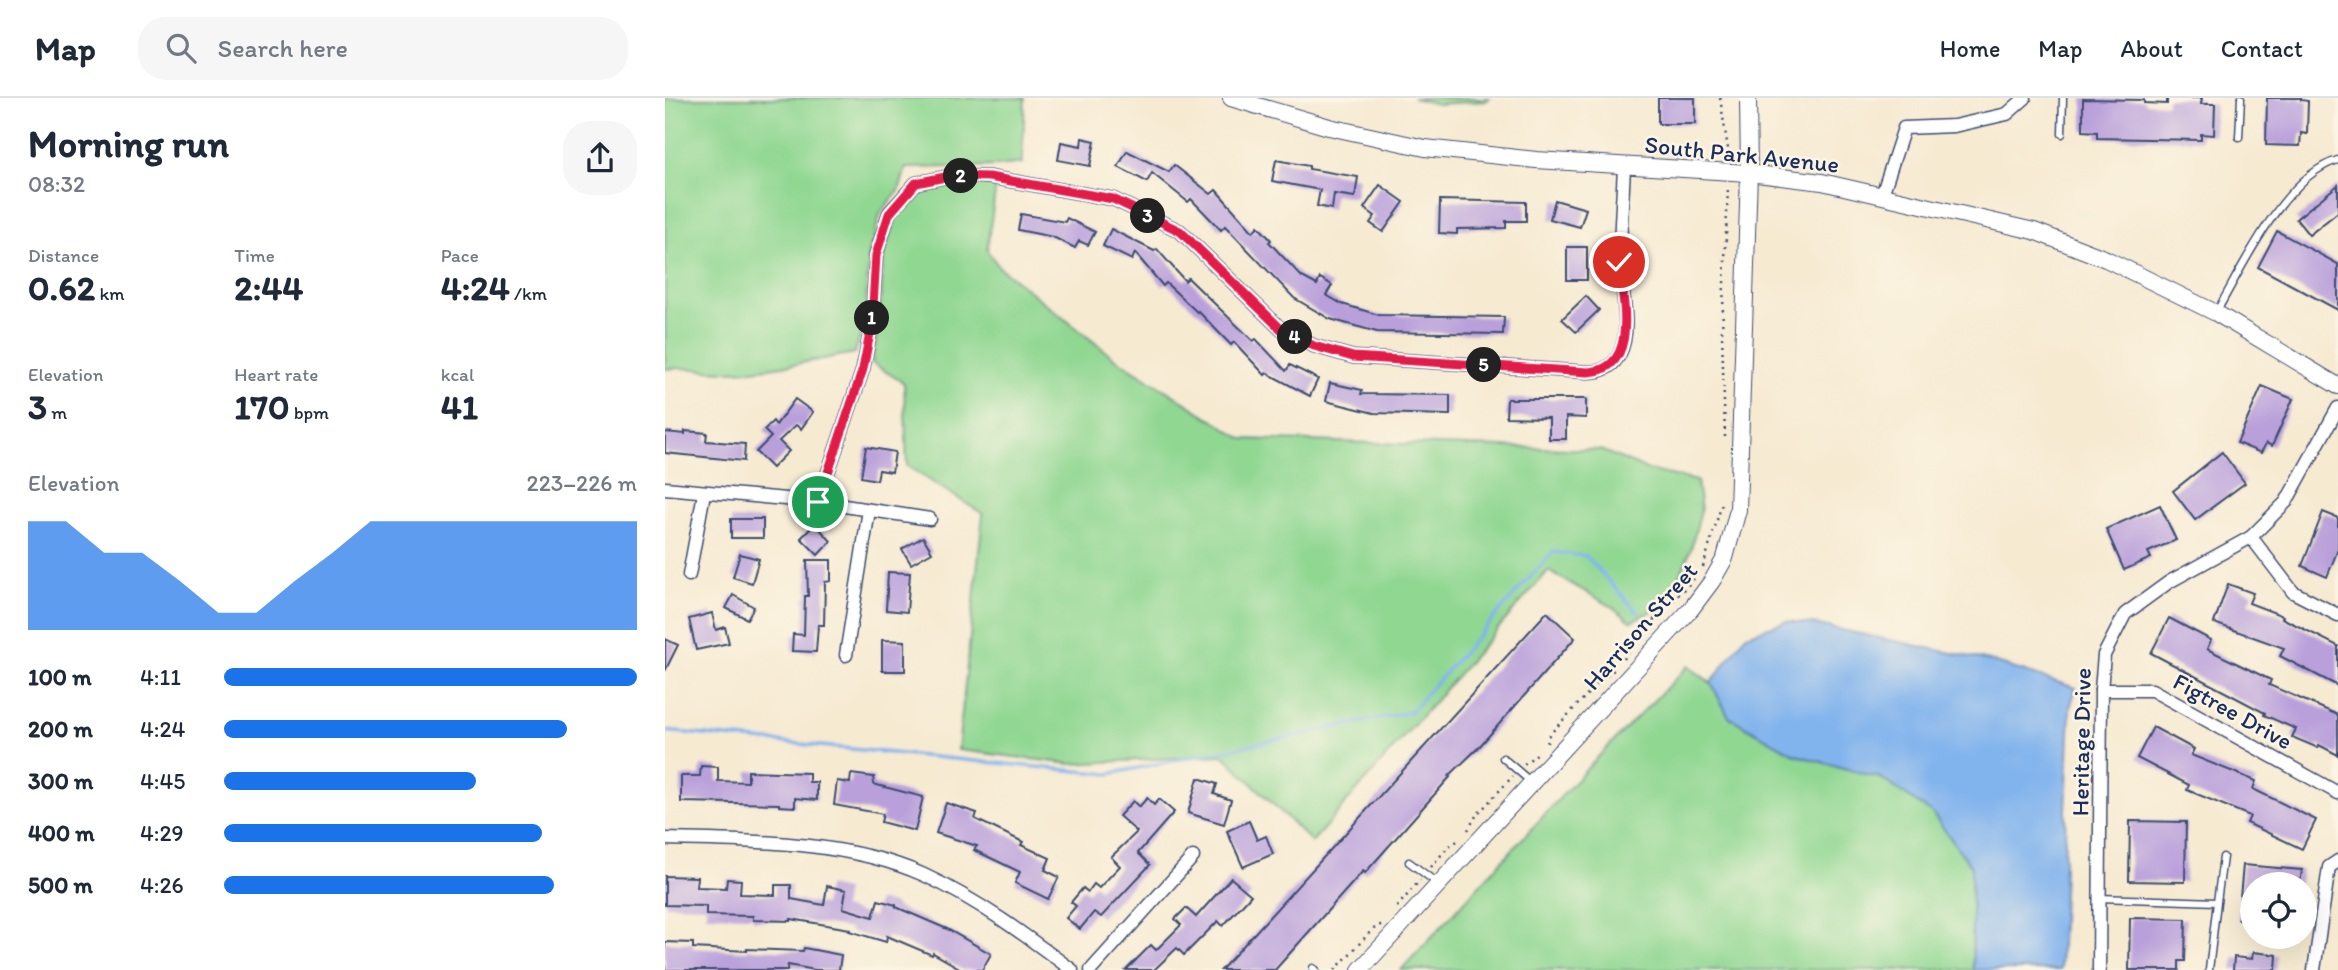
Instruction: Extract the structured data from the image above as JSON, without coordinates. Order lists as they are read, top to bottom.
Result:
{
  "streets": {
    "street": [
      "South Park Avenue",
      "Harrison Street",
      "Figtree Drive",
      "Heritage Drive"
    ]
  },
  "crossings": [
    ["South Park Avenue", "Harrison Street"],
    ["Figtree Drive", "Heritage Drive"]
  ],
  "page": {
    "header": "Map",
    "search": "Search here",
    "nav": [
      "Home",
      "Map",
      "About",
      "Contact"
    ],
    "heading": ["Morning run", "08:32"],
    "pins": [
      "2",
      "3",
      "1",
      "4",
      "5"
    ],
    "stats": [
      ["Distance", "0.62 km"],
      ["Time", "2:44"],
      ["Pace", "4:24 /km"],
      ["Elevation", "3 m"],
      ["Heart rate", "170 bpm"],
      ["kcal", "41"]
    ],
    "chart": ["Elevation", "223–226 m"],
    "list": [
      {
        "name": "100 m",
        "note": "4:11"
      },
      {
        "name": "200 m",
        "note": "4:24"
      },
      {
        "name": "300 m",
        "note": "4:45"
      },
      {
        "name": "400 m",
        "note": "4:29"
      },
      {
        "name": "500 m",
        "note": "4:26"
      }
    ]
  }
}
